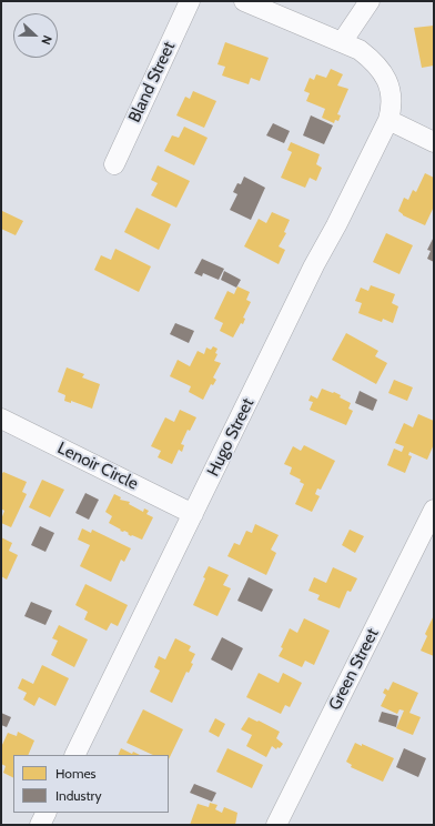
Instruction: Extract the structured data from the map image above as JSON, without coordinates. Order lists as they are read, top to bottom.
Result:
{
  "streets": {
    "street": [
      "Bland Street",
      "Hugo Street",
      "Lenoir Circle",
      "Green Street"
    ]
  },
  "crossings": [
    ["Hugo Street", "Lenoir Circle"]
  ],
  "legend": ["Homes", "Industry"],
  "north": "right"
}
